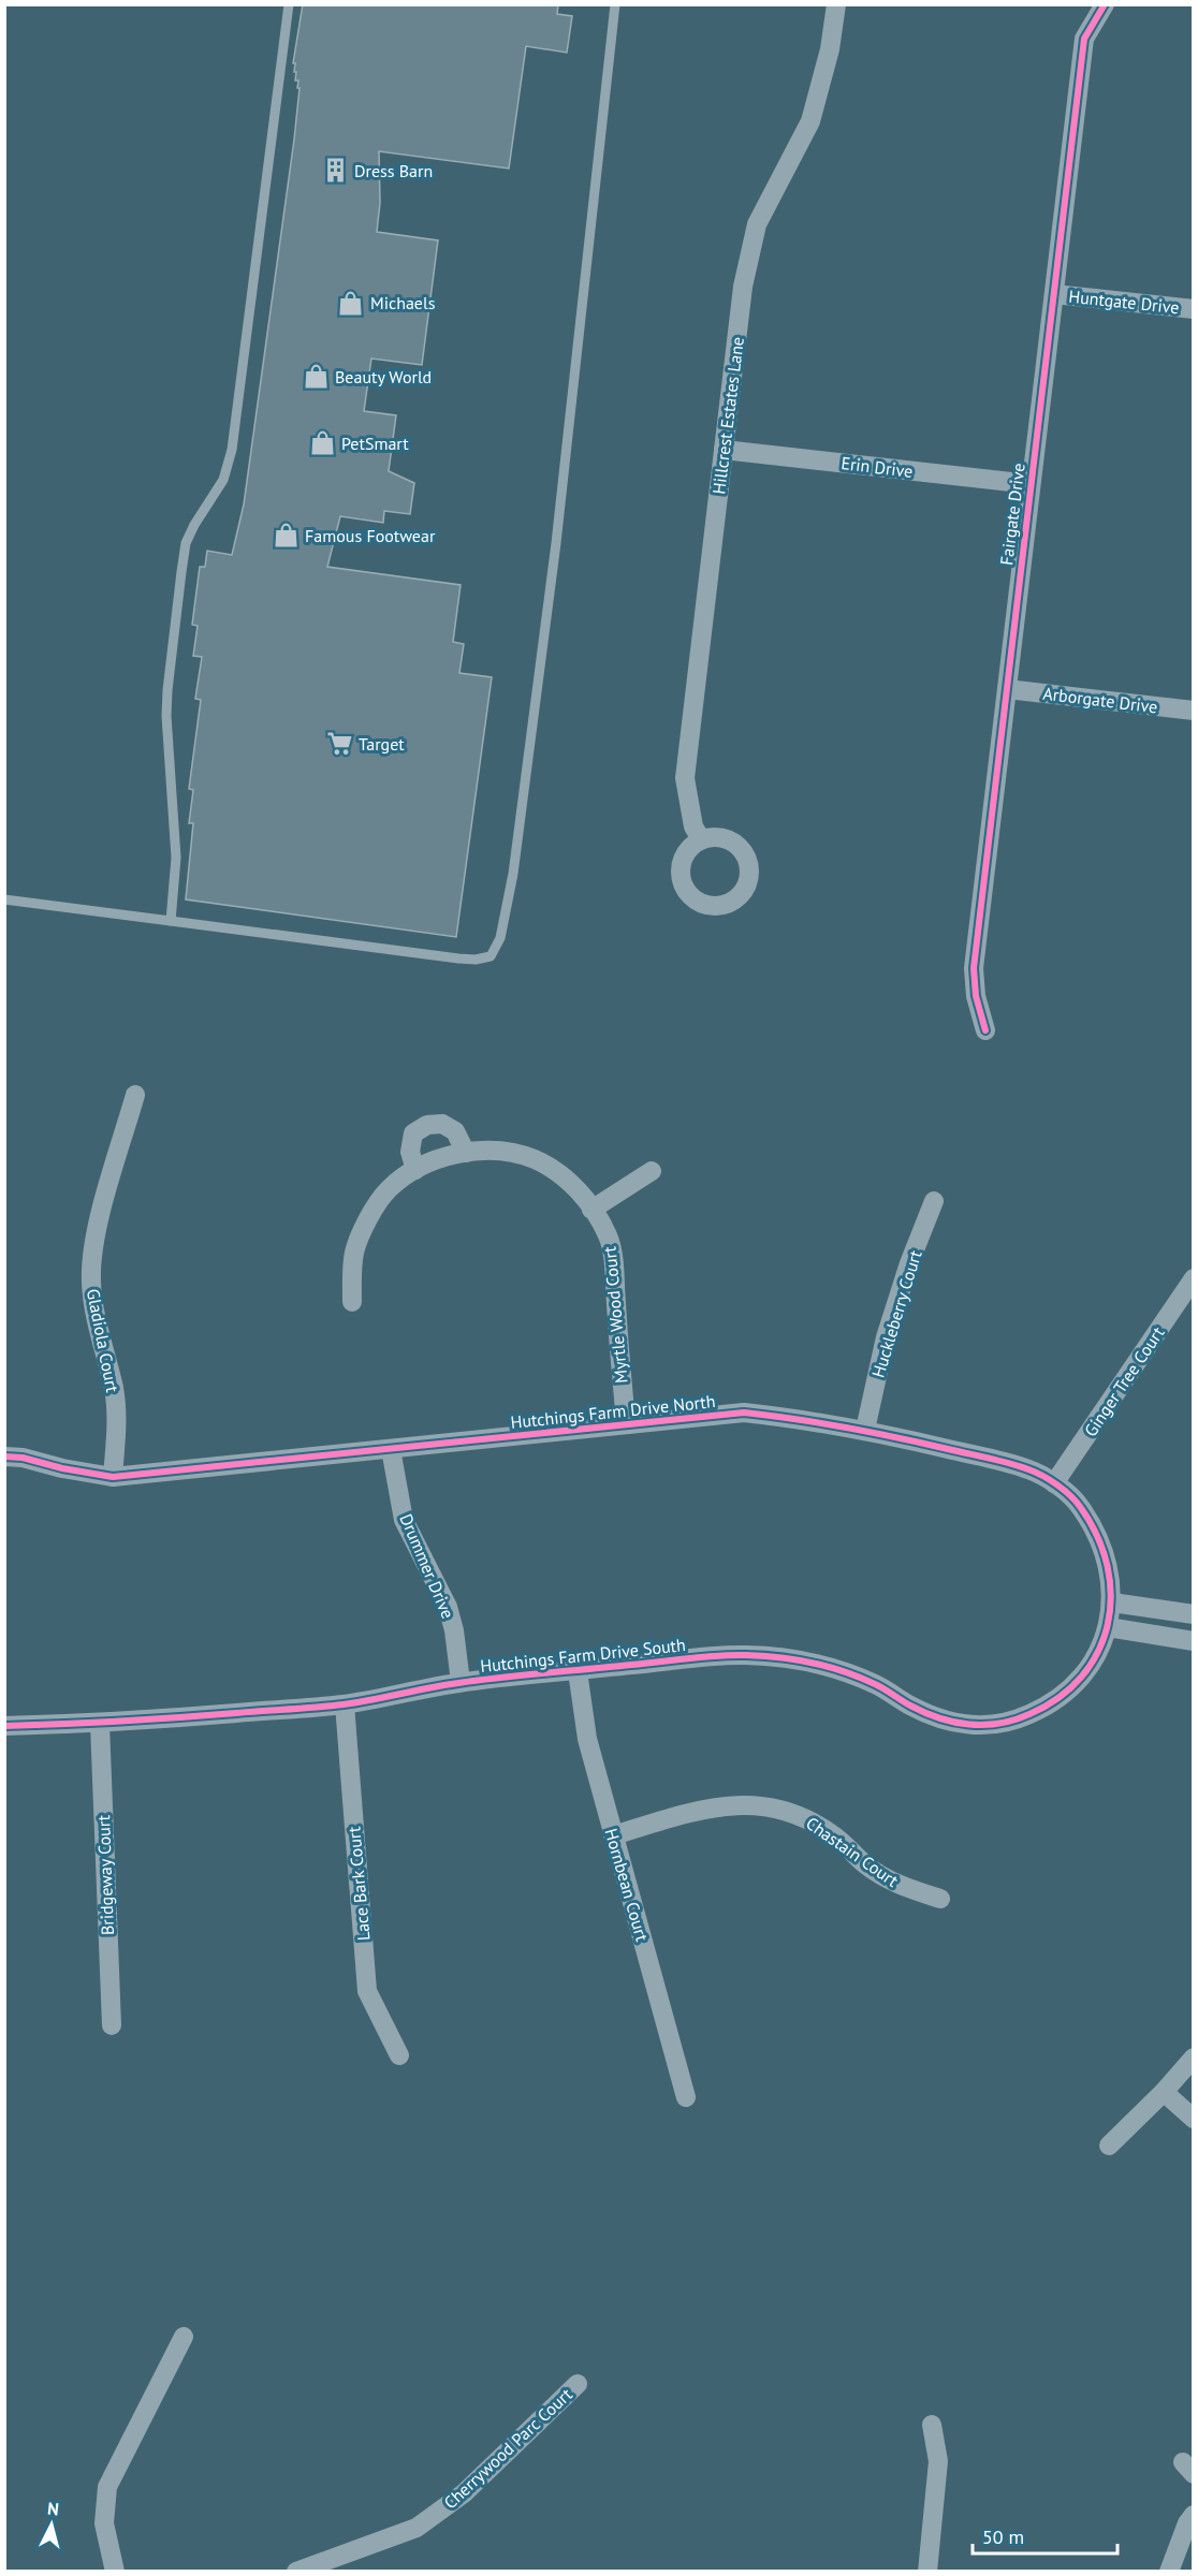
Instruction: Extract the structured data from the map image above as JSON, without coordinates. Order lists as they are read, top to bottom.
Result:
{
  "streets": {
    "street": [
      "Huntgate Drive",
      "Hillcrest Estates Lane",
      "Erin Drive",
      "Fairgate Drive",
      "Arborgate Drive",
      "Huckleberry Court",
      "Myrtle Wood Court",
      "Gladiola Court",
      "Ginger Tree Court",
      "Hutchings Farm Drive North",
      "Drummer Drive",
      "Hutchings Farm Drive South",
      "Chastain Court",
      "Bridgeway Court",
      "Lace Bark Court",
      "Hornbean Court",
      "Cherrywood Parc Court"
    ]
  },
  "crossings": [
    ["Huntgate Drive", "Fairgate Drive"],
    ["Hillcrest Estates Lane", "Erin Drive"],
    ["Erin Drive", "Fairgate Drive"],
    ["Fairgate Drive", "Arborgate Drive"],
    ["Huckleberry Court", "Hutchings Farm Drive North"],
    ["Myrtle Wood Court", "Hutchings Farm Drive North"],
    ["Gladiola Court", "Hutchings Farm Drive North"],
    ["Ginger Tree Court", "Hutchings Farm Drive North"],
    ["Hutchings Farm Drive North", "Drummer Drive"],
    ["Hutchings Farm Drive North", "Hutchings Farm Drive South"],
    ["Drummer Drive", "Hutchings Farm Drive South"],
    ["Hutchings Farm Drive South", "Bridgeway Court"],
    ["Hutchings Farm Drive South", "Lace Bark Court"],
    ["Hutchings Farm Drive South", "Hornbean Court"],
    ["Chastain Court", "Hornbean Court"]
  ],
  "places": {
    "building": ["Dress Barn"],
    "shop": [
      "Michaels",
      "Beauty World",
      "PetSmart",
      "Famous Footwear"
    ],
    "supermarket": ["Target"]
  },
  "scale_bar": "50 m",
  "north": "top"
}
